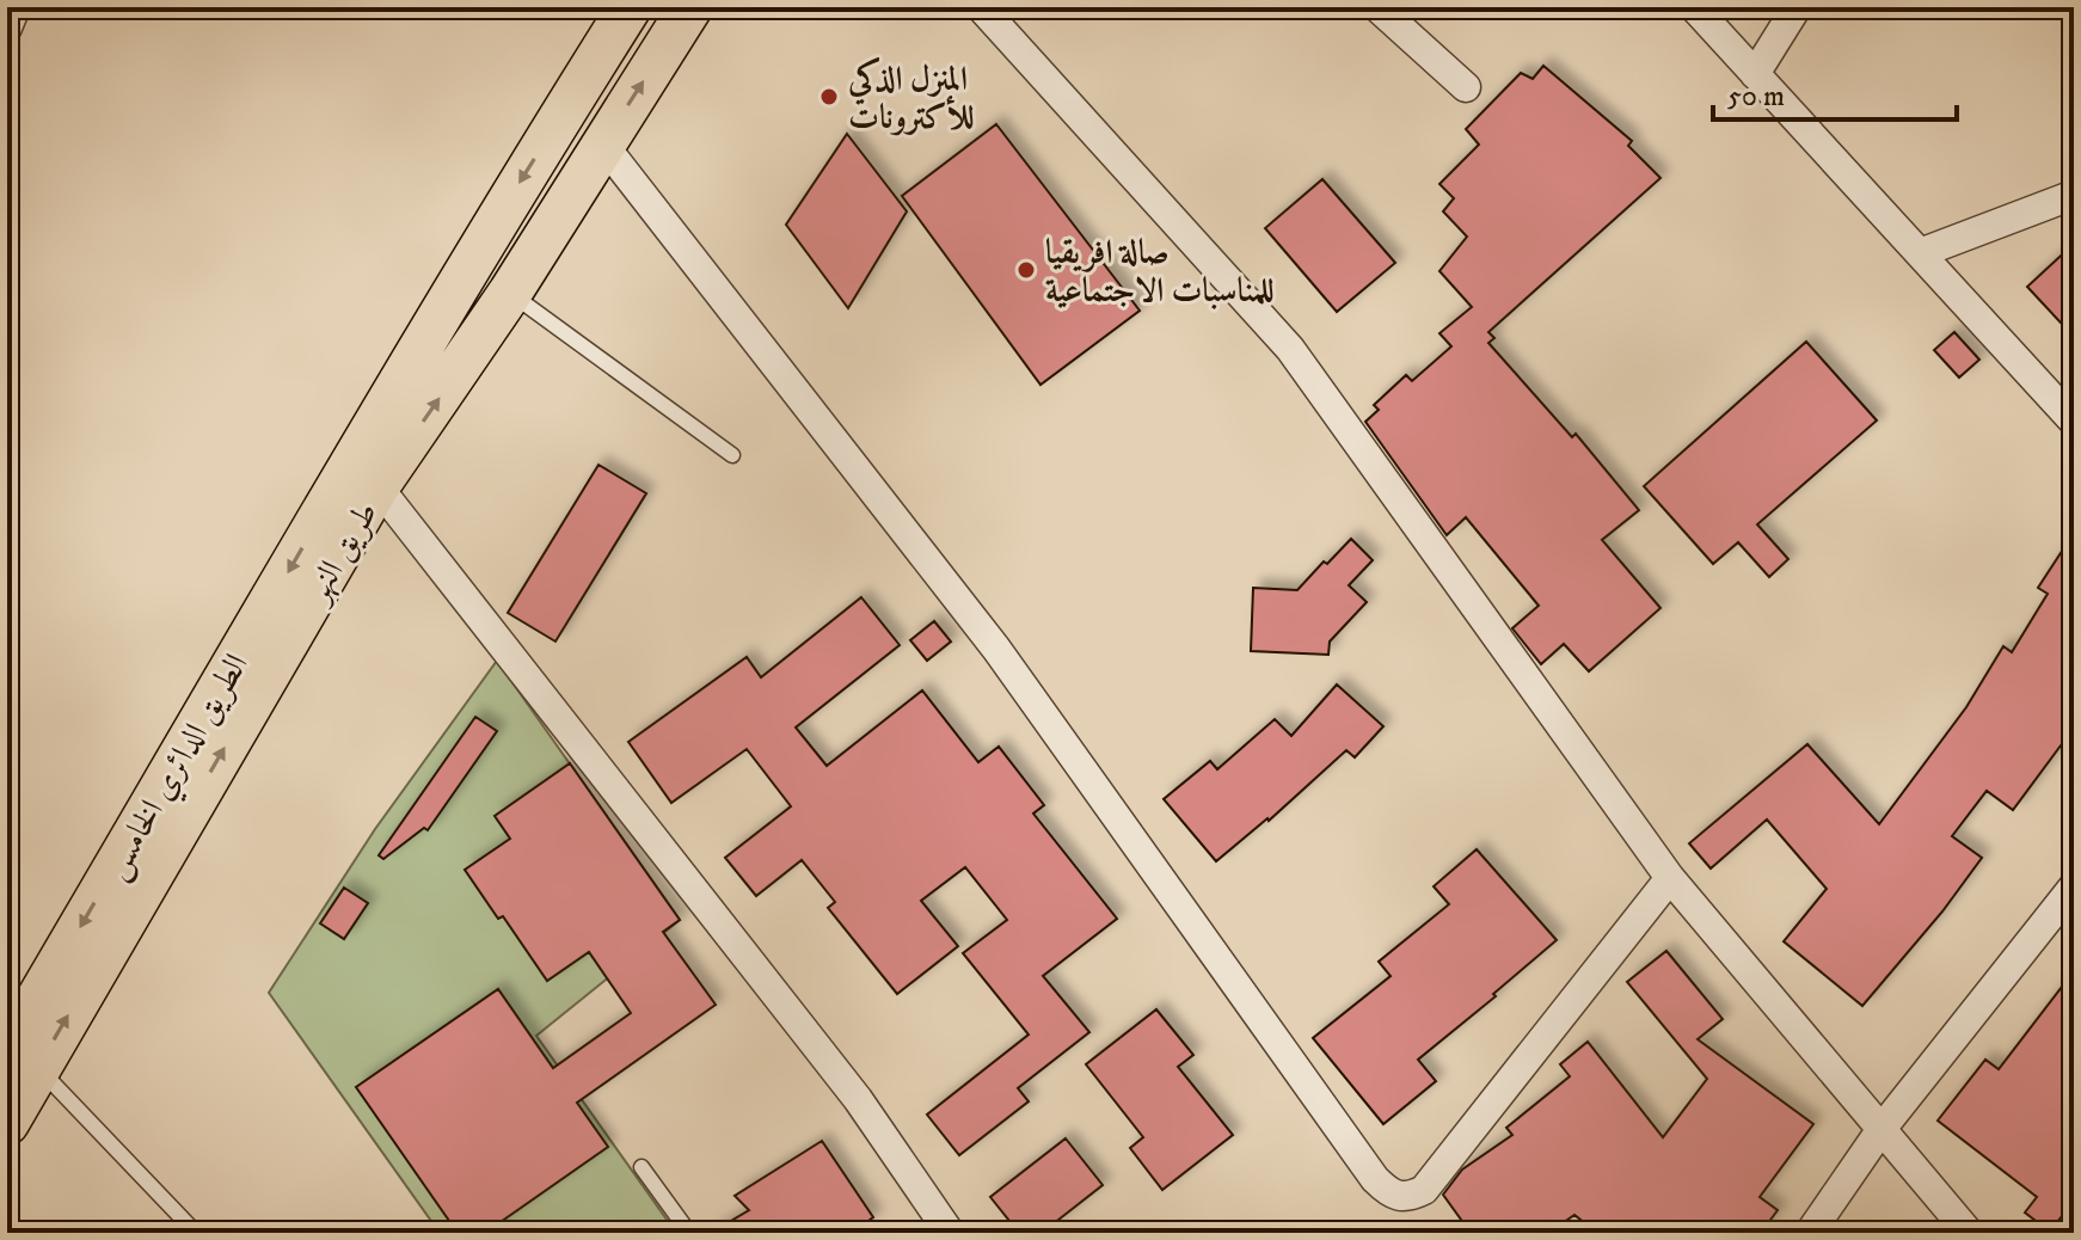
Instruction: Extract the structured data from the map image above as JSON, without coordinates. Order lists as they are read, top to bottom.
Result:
{
  "streets": {
    "main road": ["طريق النهر", "الطريق الدائري الخامس"]
  },
  "crossings": [
    ["طريق النهر", "الطريق الدائري الخامس"]
  ],
  "places": ["المنزل الذكي للأكترونات", "صالة افريقيا للمناسبات الاجتماعية"],
  "scale_bar": "50 m"
}
